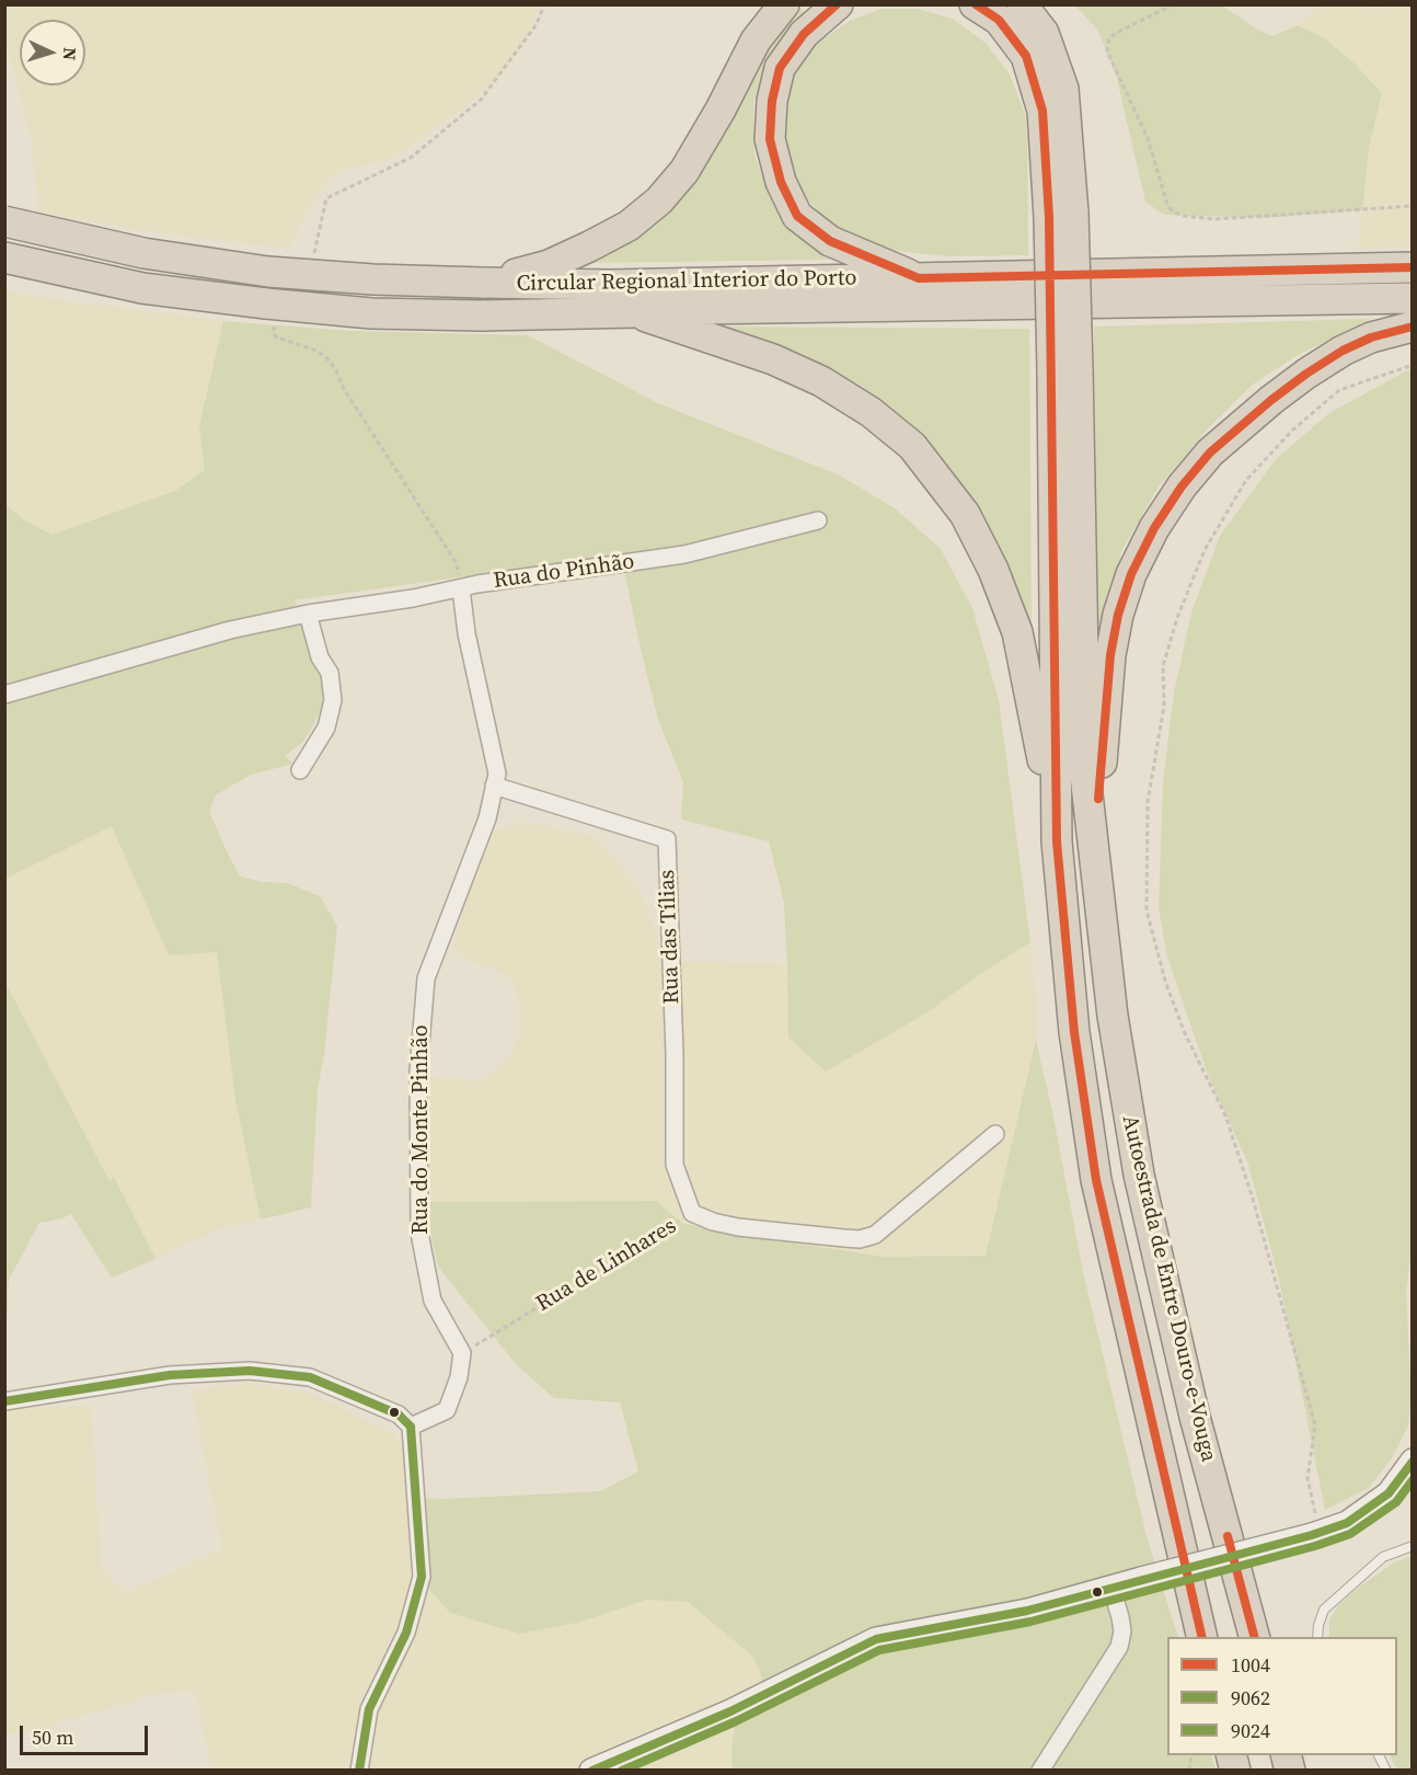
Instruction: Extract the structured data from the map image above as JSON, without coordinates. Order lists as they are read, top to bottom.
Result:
{
  "streets": {
    "highway": ["Circular Regional Interior do Porto", "Autoestrada de Entre Douro-e-Vouga"],
    "street": [
      "Rua do Pinhão",
      "Rua das Tílias",
      "Rua do Monte Pinhão",
      "Rua de Linhares"
    ]
  },
  "crossings": [
    ["Rua do Pinhão", "Rua do Monte Pinhão"],
    ["Rua das Tílias", "Rua do Monte Pinhão"],
    ["Rua das Tílias", "Rua de Linhares"],
    ["Rua do Monte Pinhão", "Rua de Linhares"]
  ],
  "lines": ["transit line 1004", "transit line 9062", "transit line 9024"],
  "legend": ["1004", "9062", "9024"],
  "scale_bar": "50 m",
  "north": "right"
}
